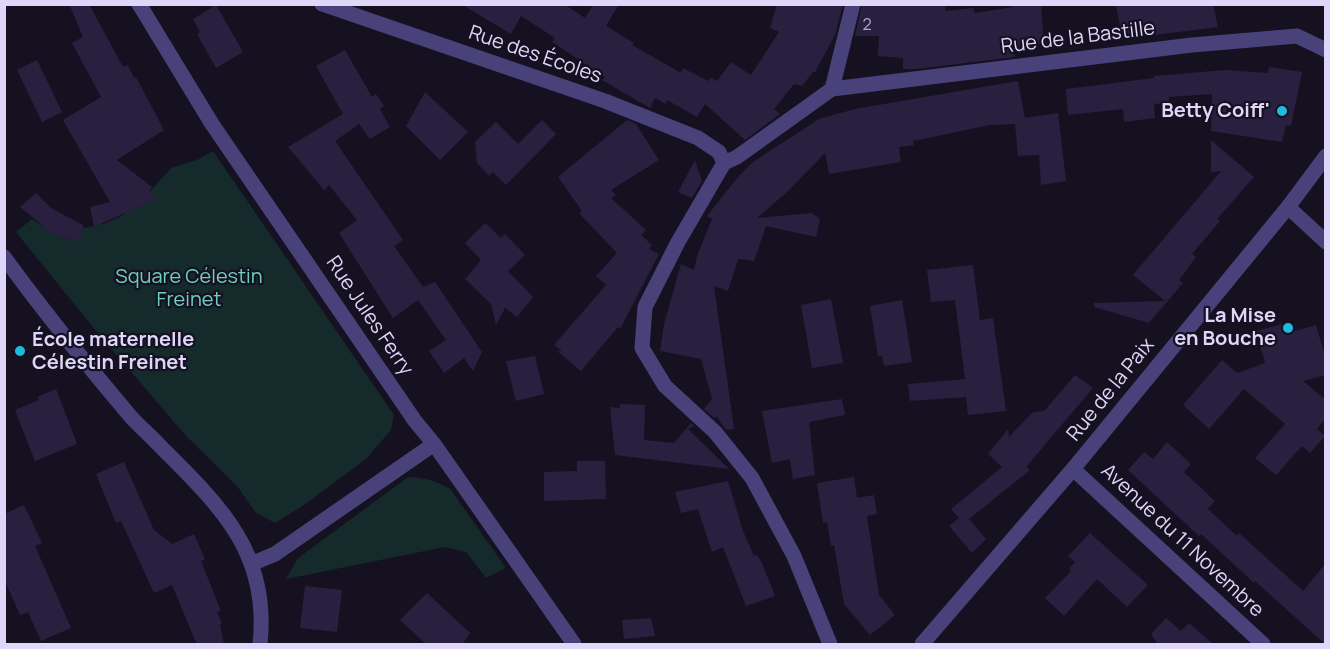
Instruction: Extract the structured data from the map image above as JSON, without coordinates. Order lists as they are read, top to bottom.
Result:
{
  "streets": {
    "street": [
      "Rue de la Bastille",
      "Rue des Écoles",
      "Rue Jules Ferry",
      "Rue de la Paix",
      "Avenue du 11 Novembre"
    ]
  },
  "crossings": [
    ["Rue de la Paix", "Avenue du 11 Novembre"]
  ],
  "parks": ["Square Célestin Freinet"],
  "places": ["Betty Coiff'", "La Mise en Bouche", "École maternelle Célestin Freinet"],
  "house_numbers": ["2"]
}
